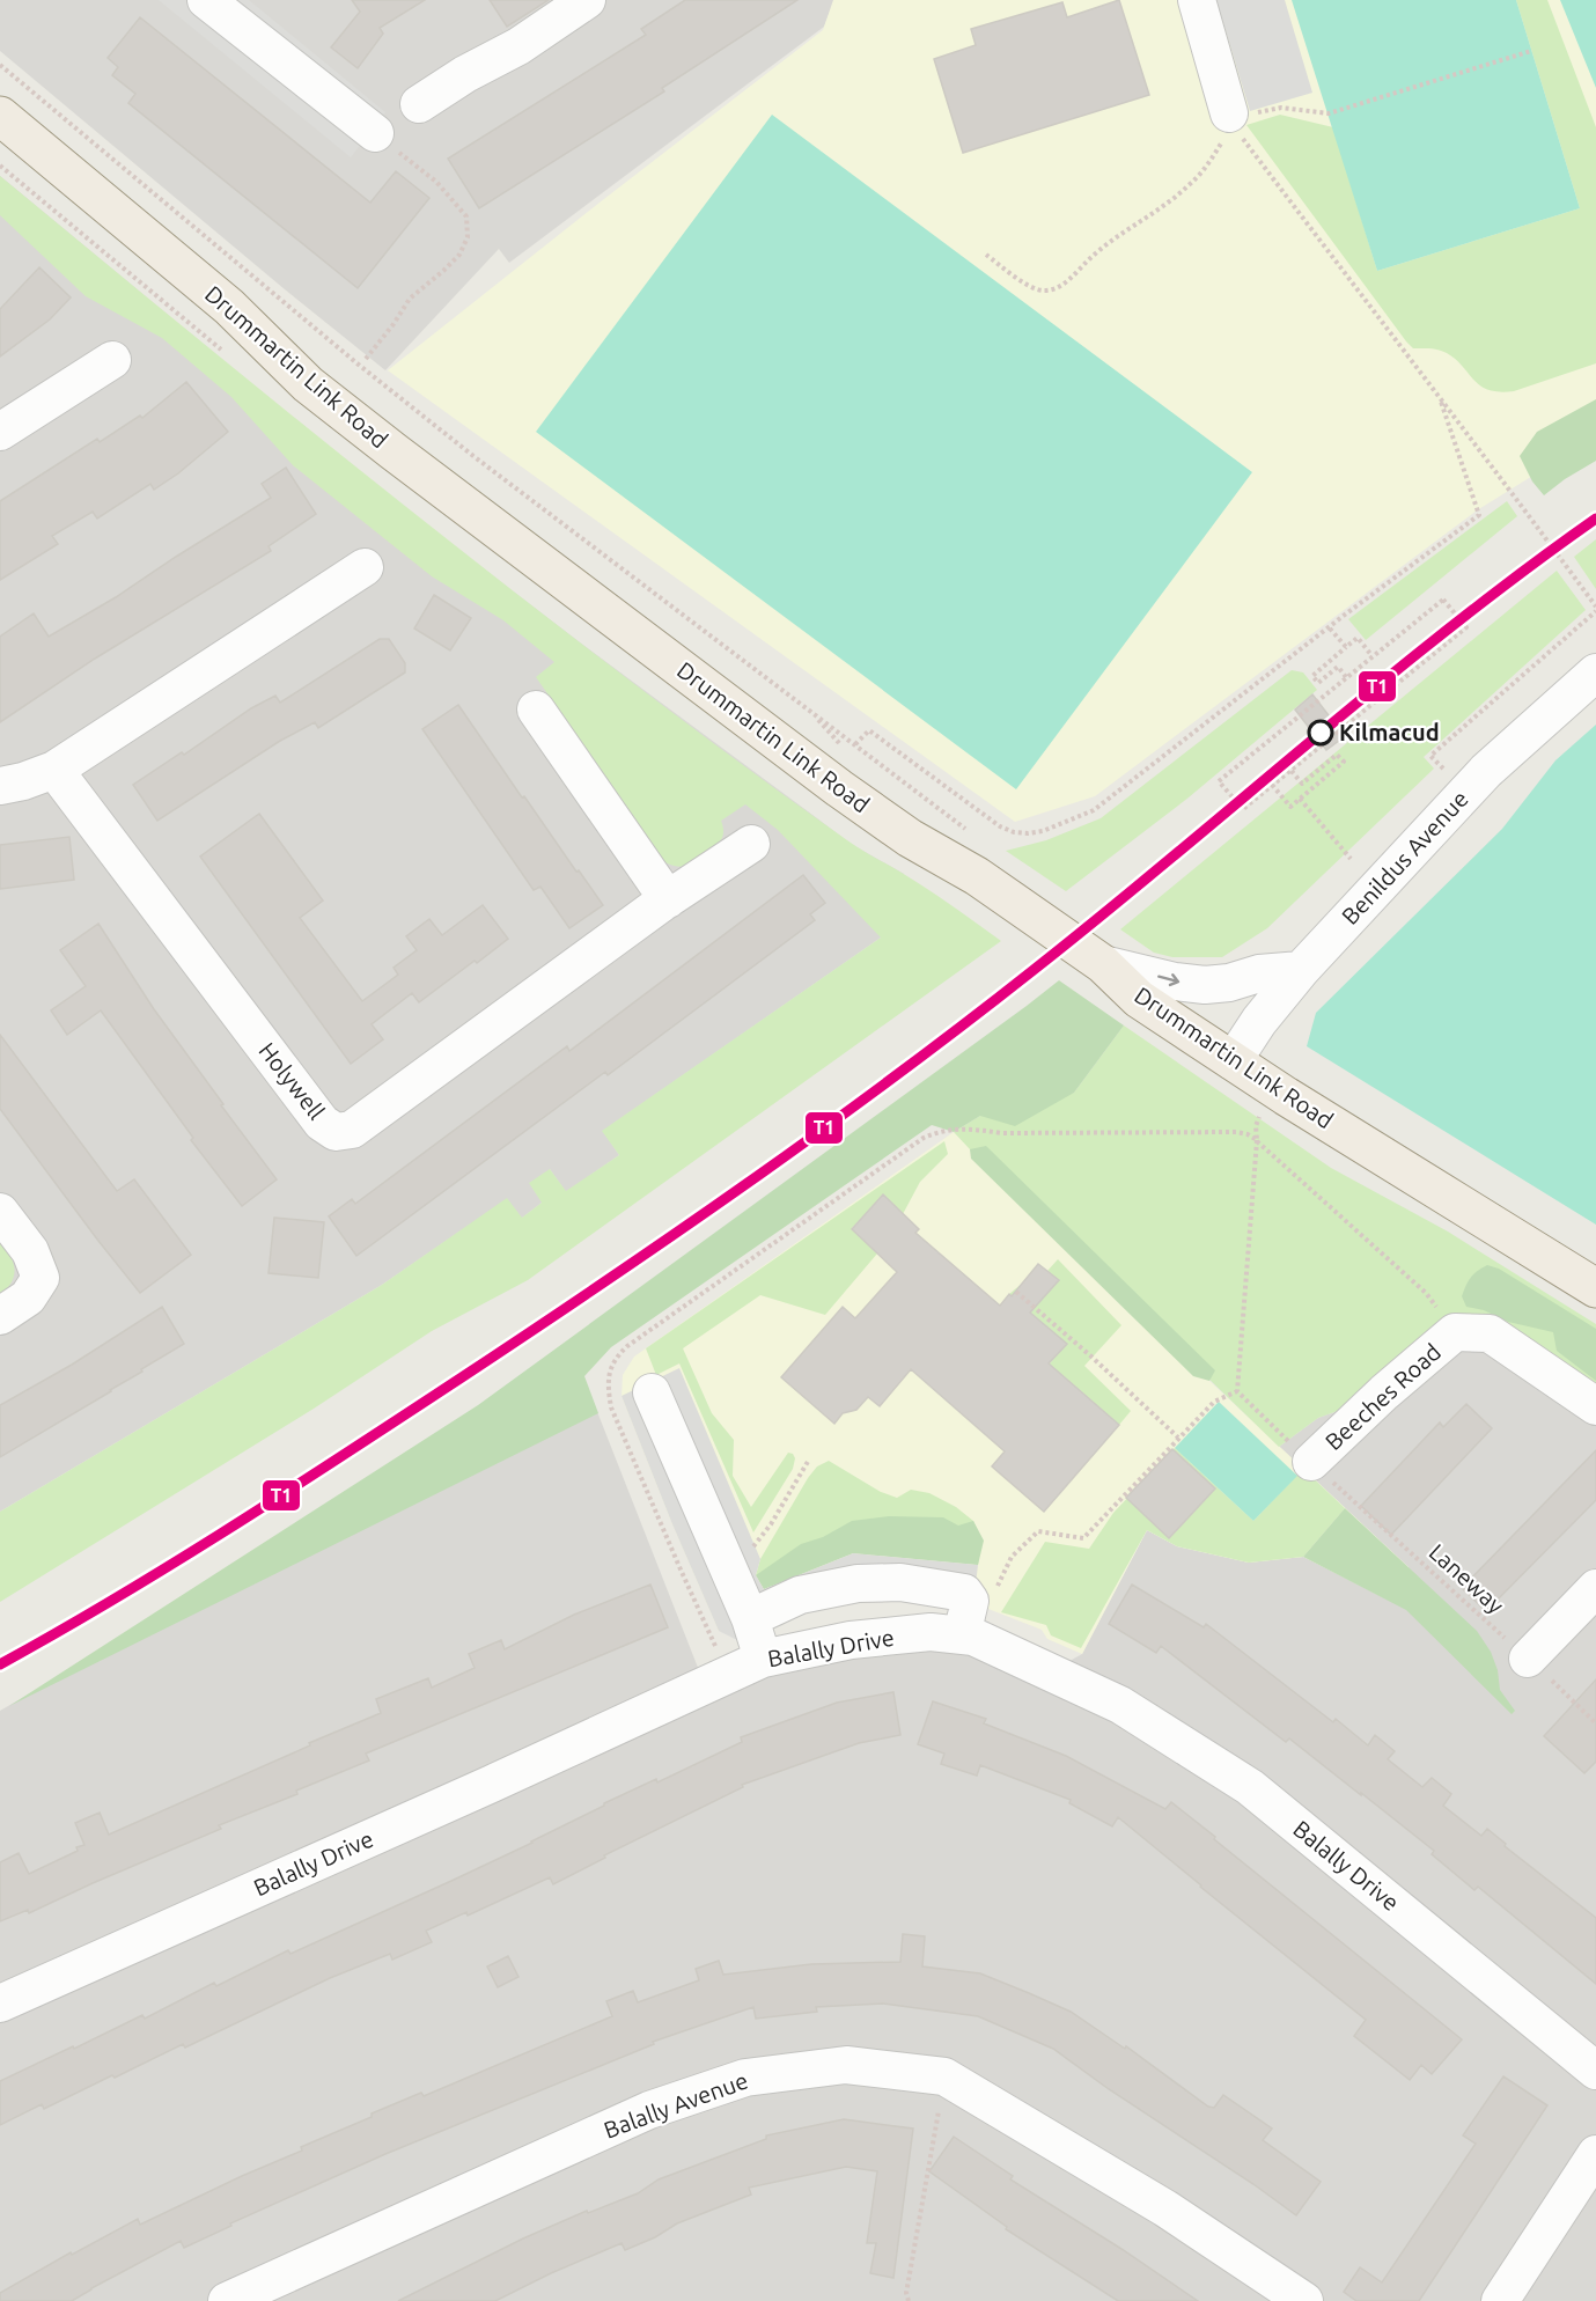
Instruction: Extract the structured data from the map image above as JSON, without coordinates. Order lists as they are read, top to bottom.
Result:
{
  "streets": {
    "main road": ["Drummartin Link Road"],
    "street": [
      "Benildus Avenue",
      "Holywell",
      "Beeches Road",
      "Balally Drive",
      "Balally Avenue"
    ],
    "path": ["Laneway"]
  },
  "crossings": [
    ["Drummartin Link Road", "Benildus Avenue"],
    ["Beeches Road", "Laneway"]
  ],
  "places": ["Kilmacud"],
  "lines": ["transit line T1"]
}
